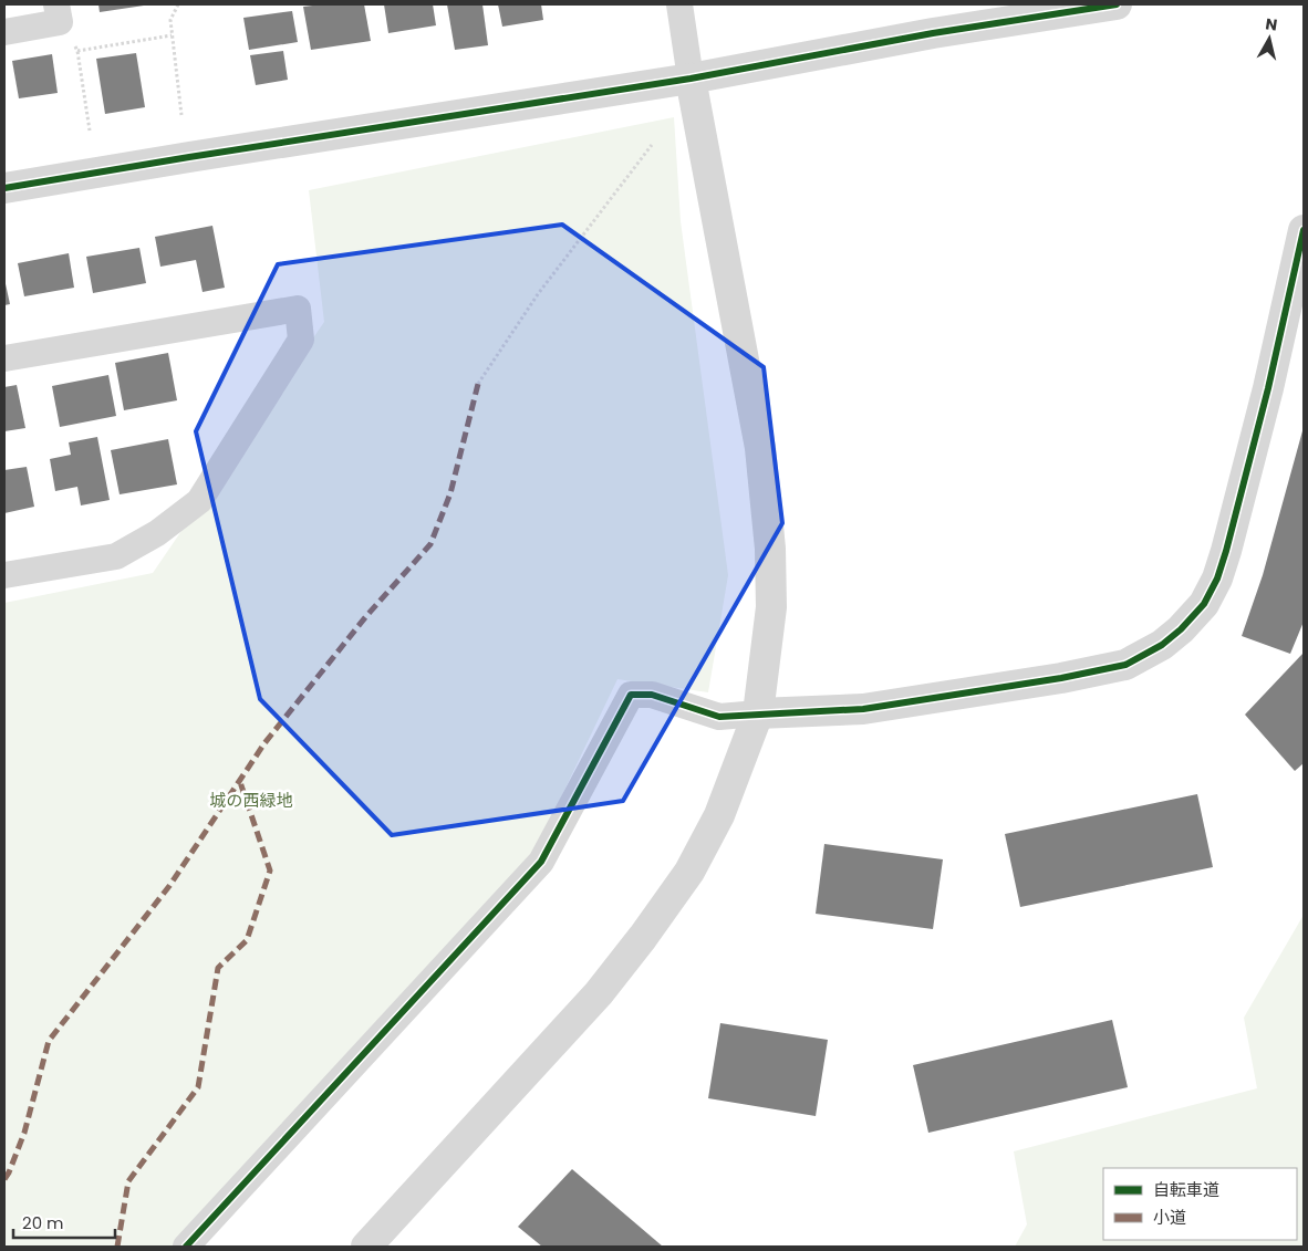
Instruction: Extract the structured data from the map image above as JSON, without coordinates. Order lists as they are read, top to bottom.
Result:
{
  "parks": ["城の西緑地"],
  "legend": ["自転車道", "小道"],
  "scale_bar": "20 m",
  "north": "top"
}
